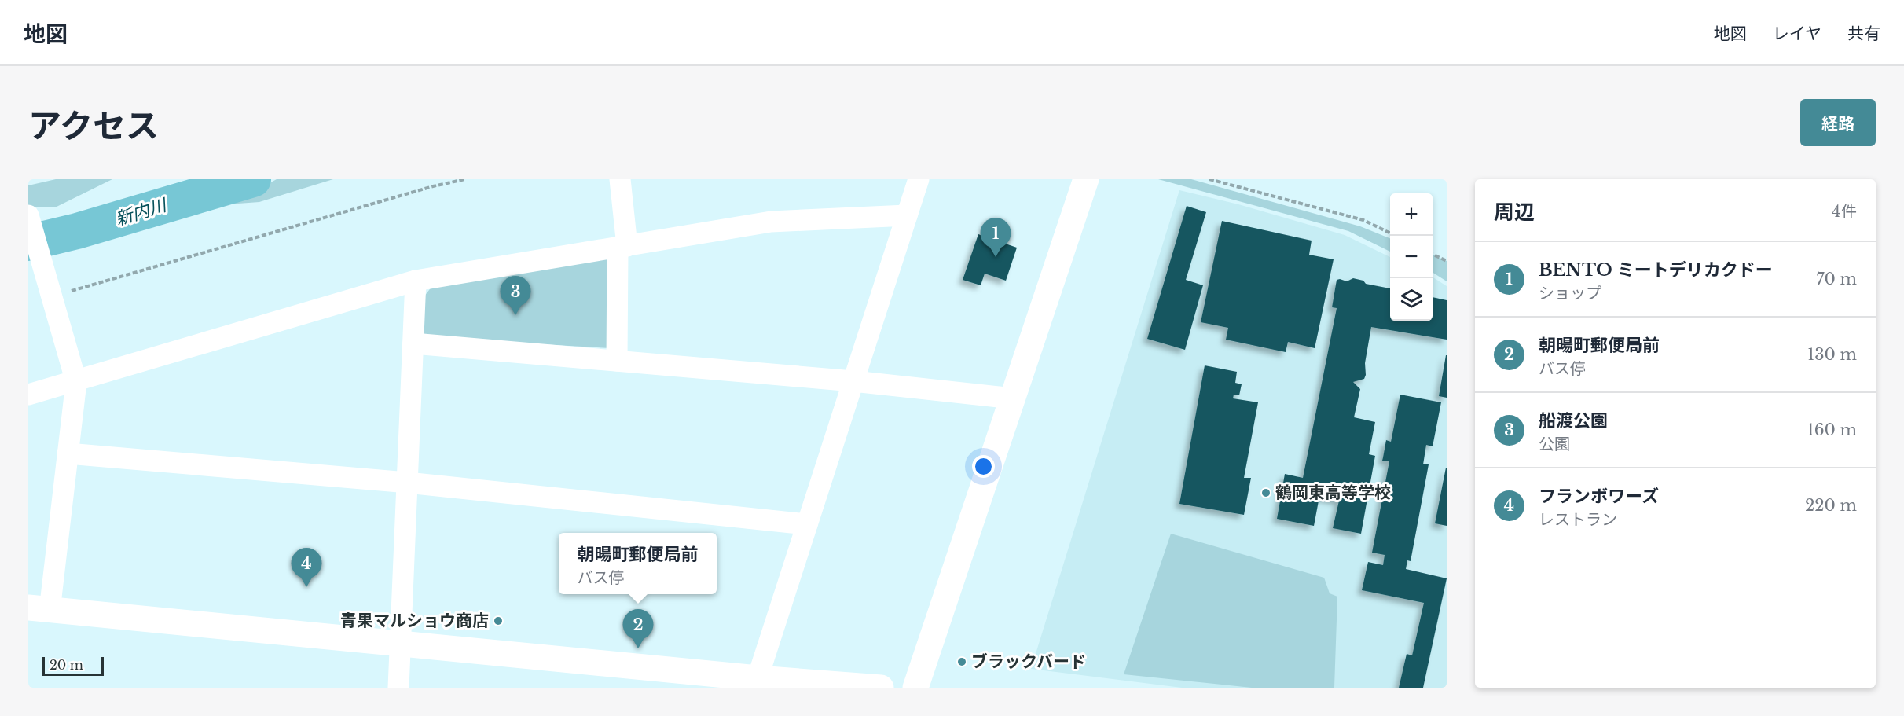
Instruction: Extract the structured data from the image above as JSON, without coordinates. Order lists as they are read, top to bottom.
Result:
{
  "water": ["新内川"],
  "places": ["鶴岡東高等学校", "青果マルショウ商店", "ブラックバード"],
  "scale_bar": "20 m",
  "page": {
    "header": "地図",
    "nav": ["地図", "レイヤ", "共有"],
    "title": "アクセス",
    "buttons": "経路",
    "heading": ["周辺", "4件"],
    "map_buttons": ["+", "−"],
    "pins": [
      "1",
      "3",
      "4",
      "2"
    ],
    "list": [
      {
        "mark": "1",
        "name": "BENTO ミートデリカクドー",
        "note": "ショップ",
        "value": "70 m"
      },
      {
        "mark": "2",
        "name": "朝暘町郵便局前",
        "note": "バス停",
        "value": "130 m"
      },
      {
        "mark": "3",
        "name": "船渡公園",
        "note": "公園",
        "value": "160 m"
      },
      {
        "mark": "4",
        "name": "フランボワーズ",
        "note": "レストラン",
        "value": "220 m"
      }
    ],
    "popup": ["朝暘町郵便局前", "バス停"],
    "scale": "20 m"
  }
}
